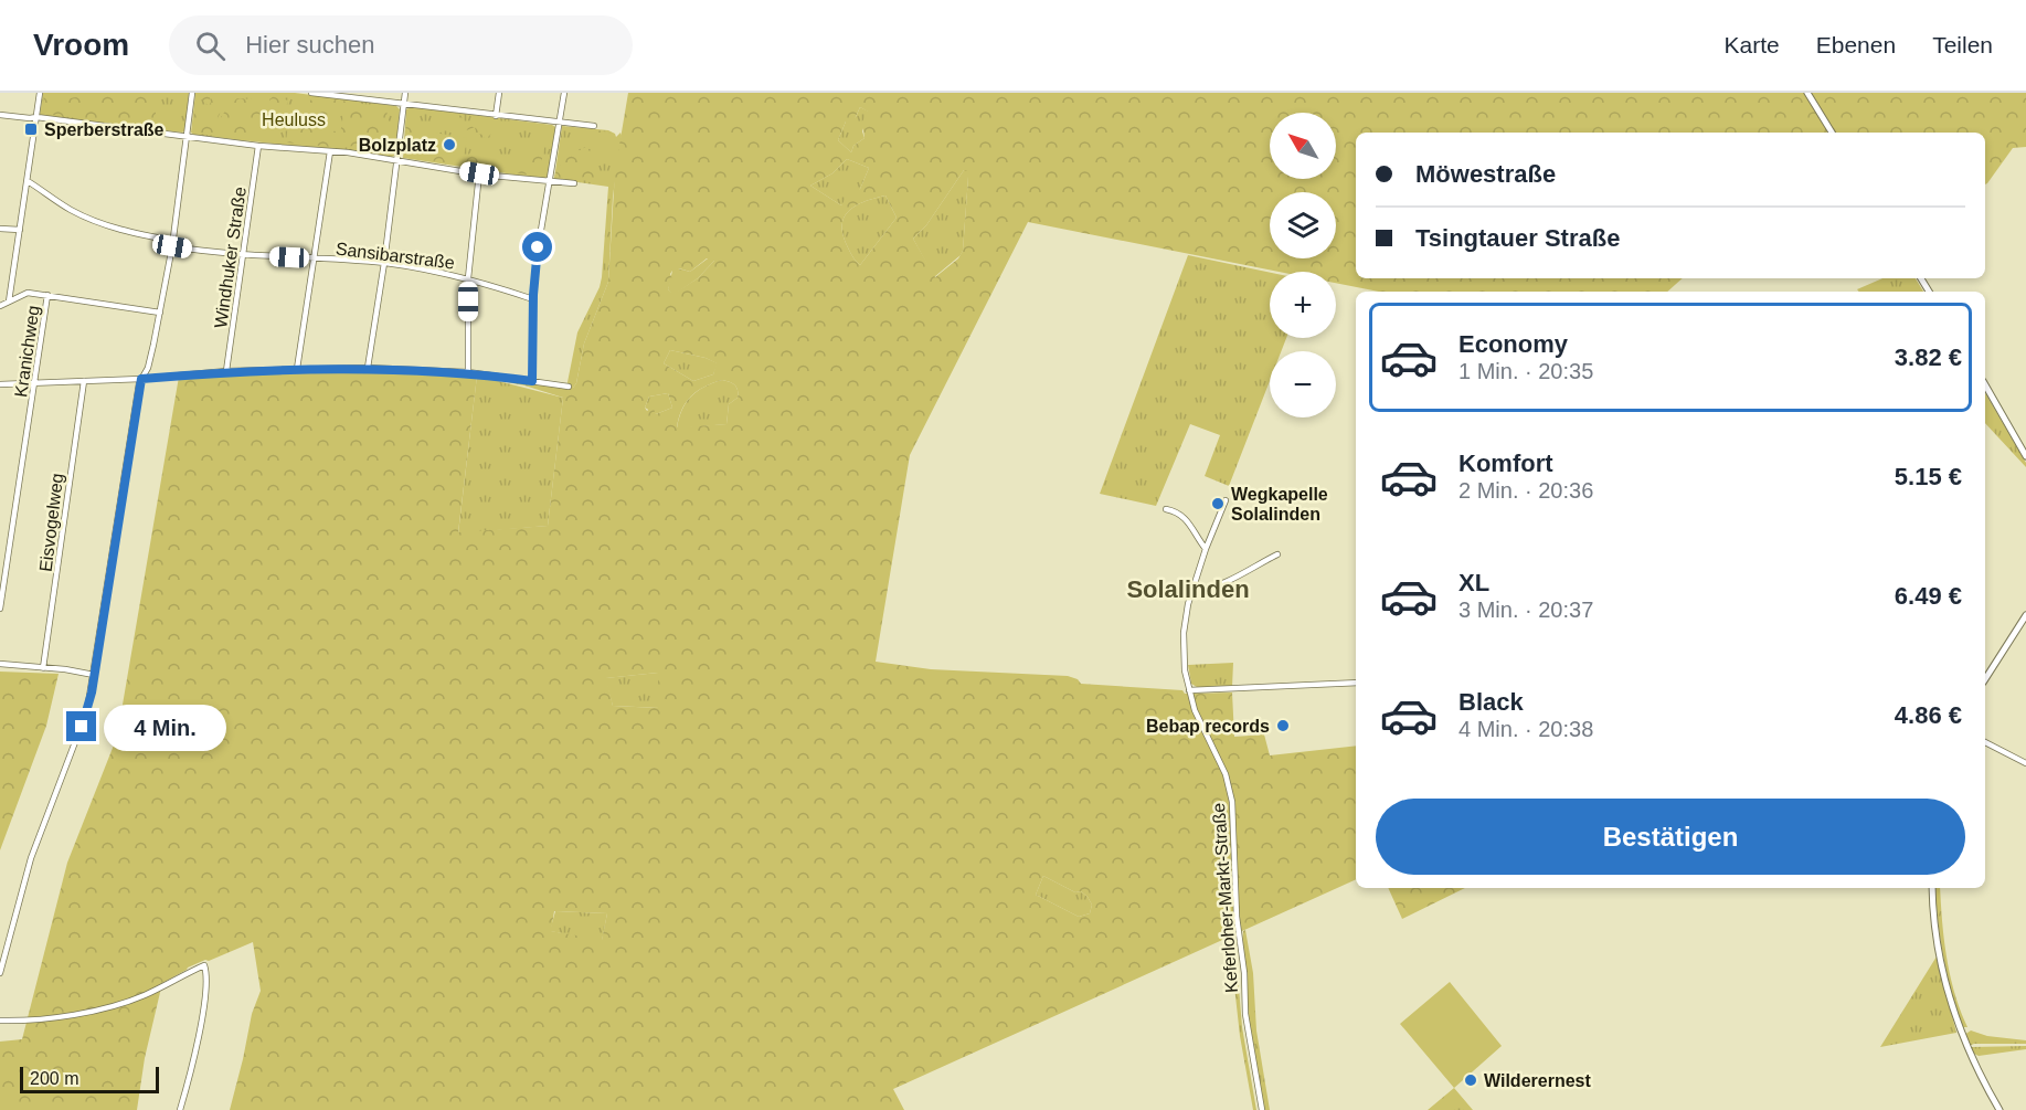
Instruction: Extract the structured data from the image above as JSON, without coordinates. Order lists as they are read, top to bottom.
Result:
{
  "streets": {
    "street": [
      "Sansibarstraße",
      "Windhuker Straße",
      "Kranichweg",
      "Eisvogelweg",
      "Keferloher-Markt-Straße"
    ]
  },
  "crossings": [
    ["Sansibarstraße", "Windhuker Straße"]
  ],
  "districts": ["Solalinden"],
  "parks": ["Heuluss"],
  "places": {
    "transit": ["Sperberstraße"],
    "other": [
      "Bolzplatz",
      "Wegkapelle Solalinden",
      "Bebap records",
      "Wilderernest"
    ]
  },
  "scale_bar": "200 m",
  "north": "top left",
  "page": {
    "header": "Vroom",
    "search": "Hier suchen",
    "nav": ["Karte", "Ebenen", "Teilen"],
    "map_buttons": ["+", "−"],
    "banner": ["Möwestraße", "Tsingtauer Straße"],
    "list": [
      {
        "name": "Economy",
        "note": "1 Min. · 20:35",
        "value": "3.82 €"
      },
      {
        "name": "Komfort",
        "note": "2 Min. · 20:36",
        "value": "5.15 €"
      },
      {
        "name": "XL",
        "note": "3 Min. · 20:37",
        "value": "6.49 €"
      },
      {
        "name": "Black",
        "note": "4 Min. · 20:38",
        "value": "4.86 €"
      }
    ],
    "bubble": "4 Min.",
    "buttons": "Bestätigen",
    "scale": "200 m"
  }
}
